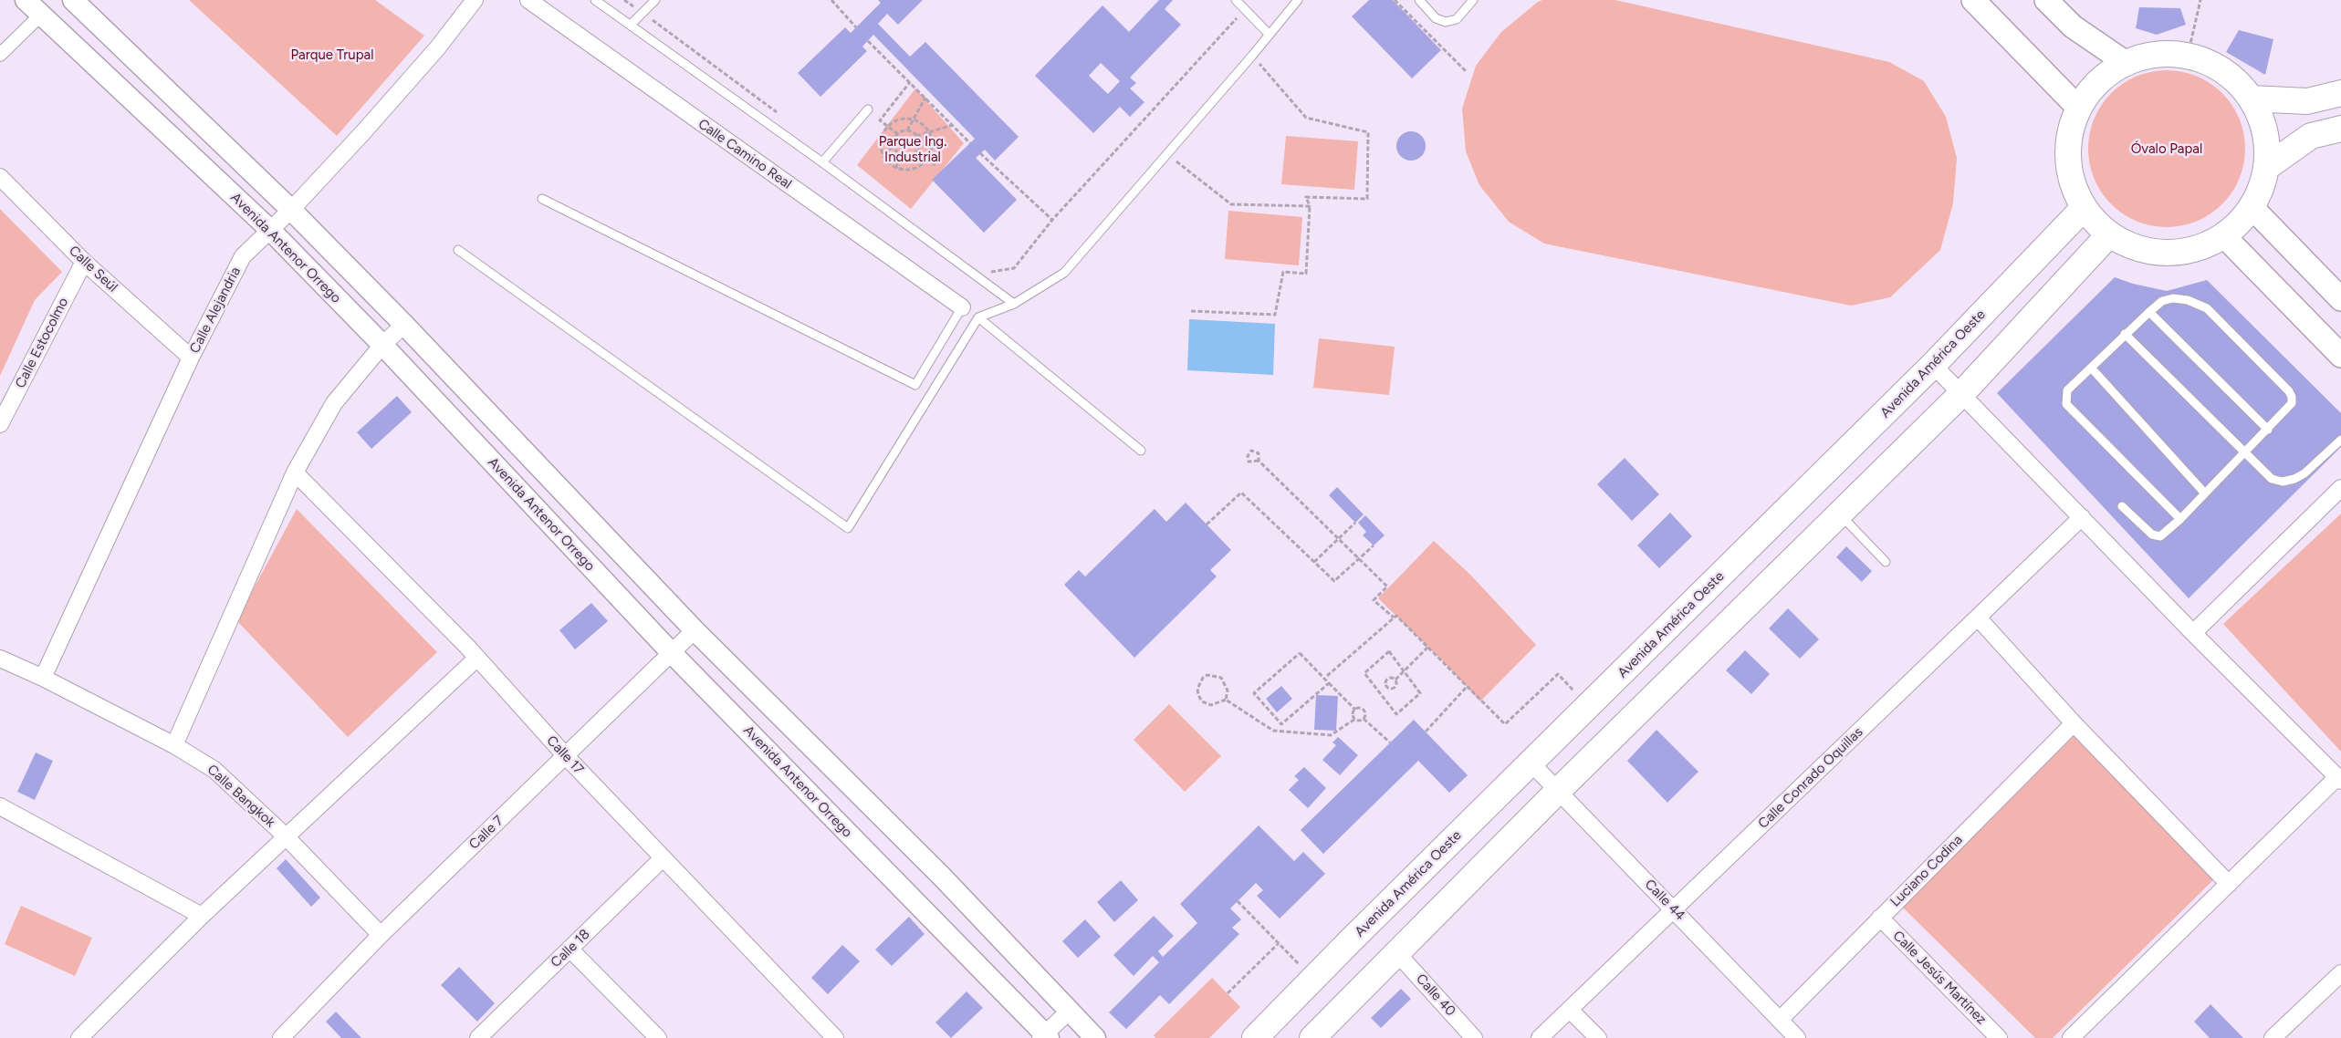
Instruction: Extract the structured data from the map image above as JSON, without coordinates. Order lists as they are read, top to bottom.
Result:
{
  "streets": {
    "main road": ["Avenida América Oeste"],
    "street": [
      "Calle Camino Real",
      "Avenida Antenor Orrego",
      "Calle Seúl",
      "Calle Alejandria",
      "Calle Estocolmo",
      "Calle 17",
      "Calle Conrado Oquillas",
      "Calle Bangkok",
      "Calle 7",
      "Luciano Codina",
      "Calle 44",
      "Calle 18",
      "Calle Jesús Martínez",
      "Calle 40"
    ]
  },
  "crossings": [
    ["Avenida Antenor Orrego", "Calle Alejandria"],
    ["Avenida Antenor Orrego", "Calle 7"],
    ["Calle Seúl", "Calle Alejandria"],
    ["Calle Seúl", "Calle Estocolmo"],
    ["Calle Alejandria", "Calle Bangkok"],
    ["Avenida América Oeste", "Calle 44"],
    ["Calle 17", "Calle 7"],
    ["Calle 17", "Calle 18"],
    ["Calle Conrado Oquillas", "Calle 44"],
    ["Calle Bangkok", "Calle 7"],
    ["Luciano Codina", "Calle 44"],
    ["Luciano Codina", "Calle Jesús Martínez"]
  ],
  "parks": ["Parque Trupal", "Parque Ing. Industrial", "Óvalo Papal"]
}
